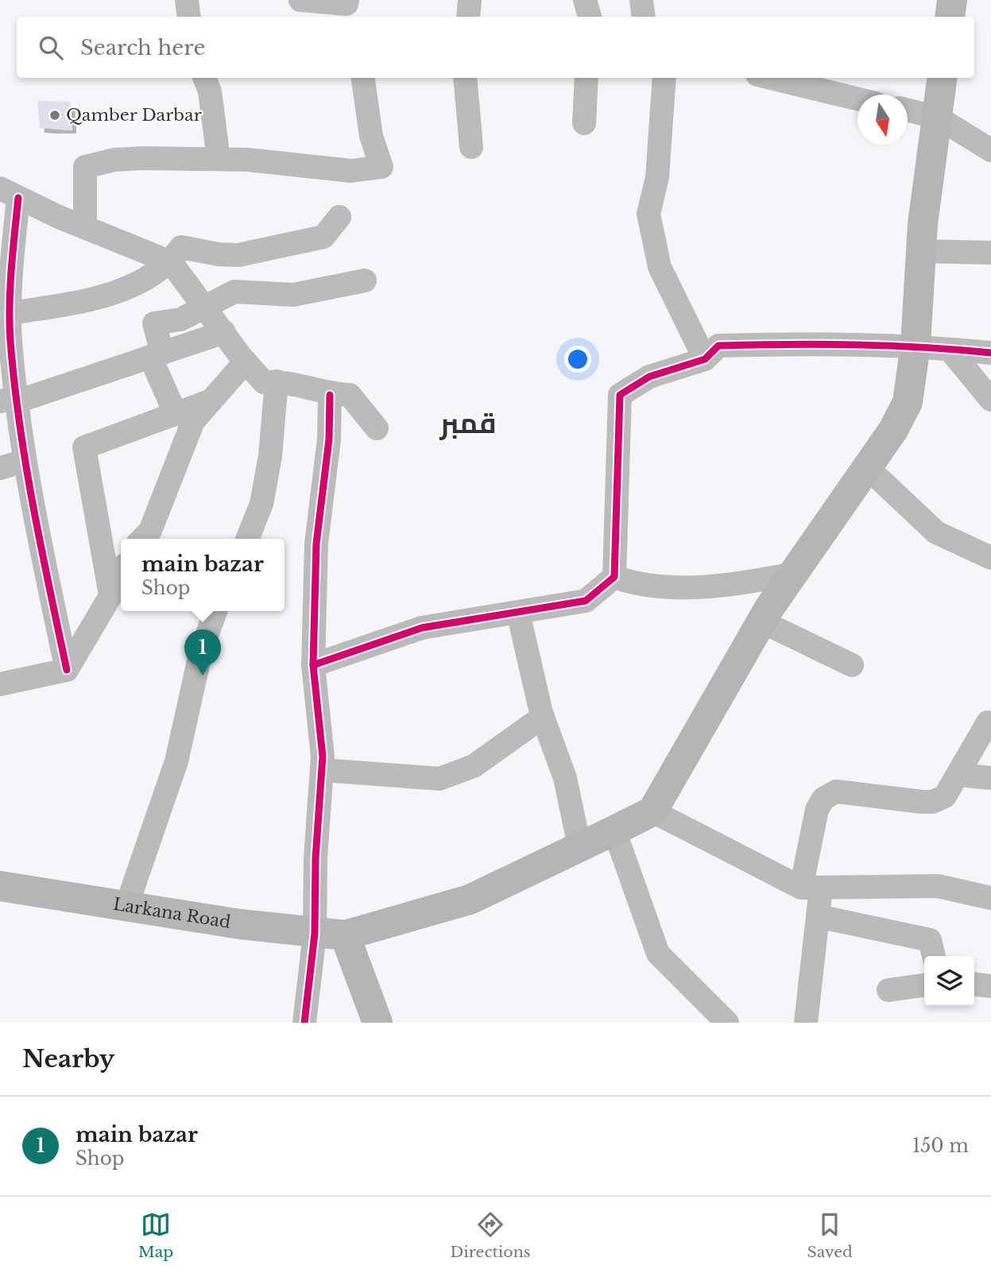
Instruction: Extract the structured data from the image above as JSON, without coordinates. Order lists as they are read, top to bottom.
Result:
{
  "streets": {
    "main road": ["Larkana Road"]
  },
  "districts": ["قمبر"],
  "places": ["Qamber Darbar"],
  "north": "bottom",
  "page": {
    "search": "Search here",
    "popup": ["main bazar", "Shop"],
    "pins": "1",
    "heading": "Nearby",
    "list": [
      {
        "mark": "1",
        "name": "main bazar",
        "note": "Shop",
        "value": "150 m"
      }
    ],
    "nav": ["Map", "Directions", "Saved"]
  }
}
